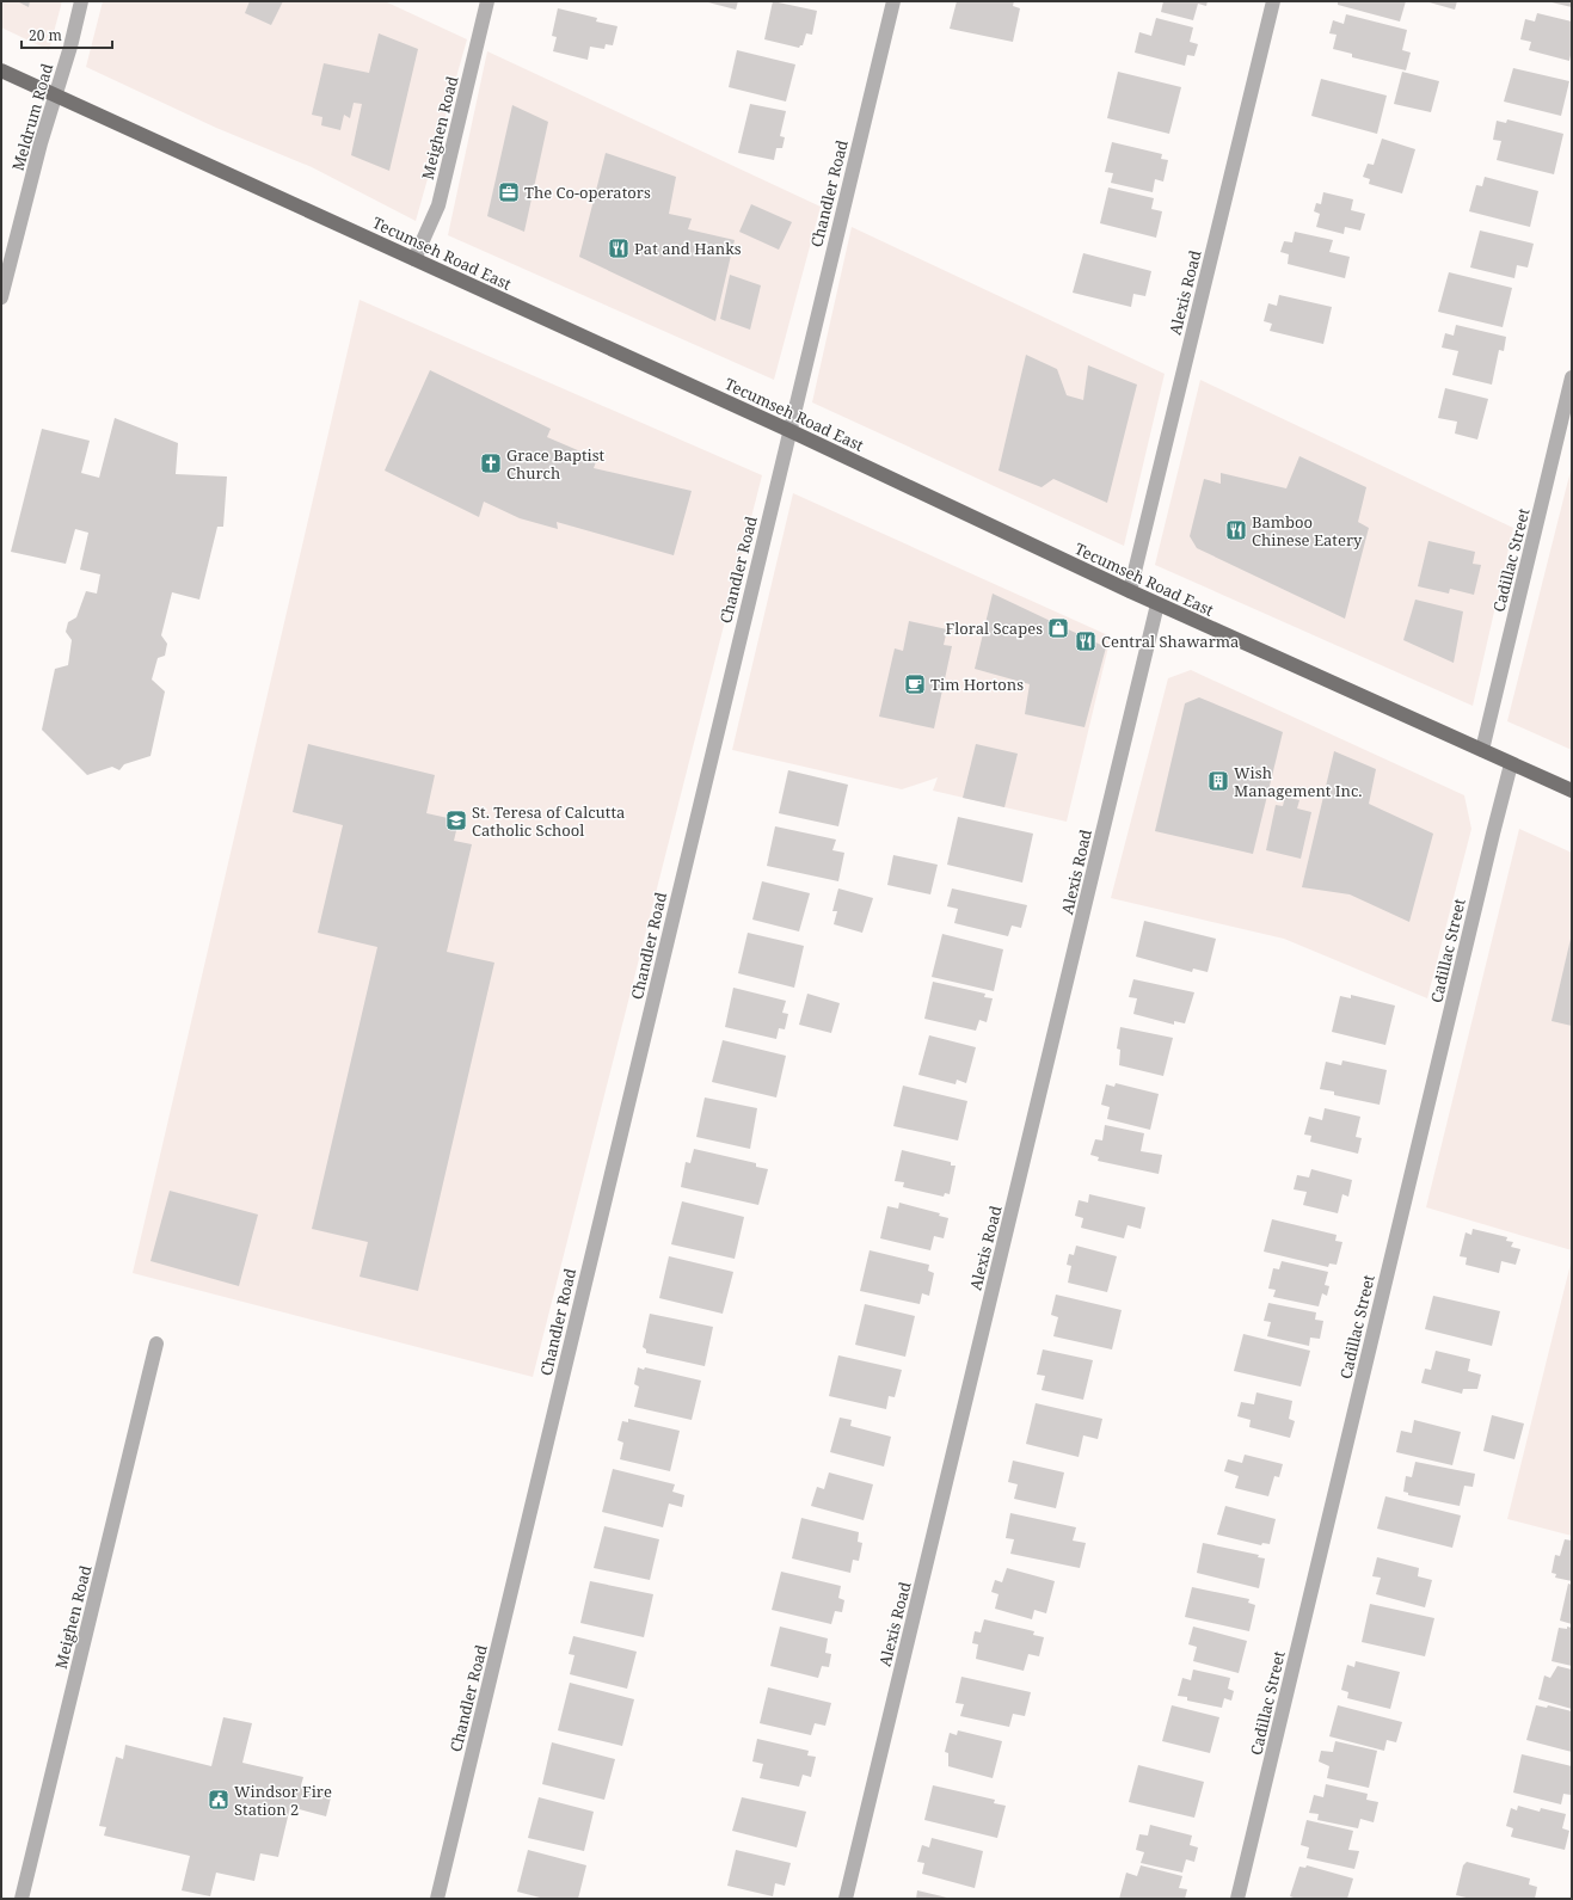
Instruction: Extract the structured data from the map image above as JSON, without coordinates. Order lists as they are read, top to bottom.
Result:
{
  "streets": {
    "main road": ["Tecumseh Road East"],
    "street": [
      "Meldrum Road",
      "Meighen Road",
      "Chandler Road",
      "Alexis Road",
      "Cadillac Street"
    ]
  },
  "crossings": [
    ["Meldrum Road", "Tecumseh Road East"],
    ["Meighen Road", "Tecumseh Road East"],
    ["Chandler Road", "Tecumseh Road East"],
    ["Tecumseh Road East", "Alexis Road"],
    ["Tecumseh Road East", "Cadillac Street"]
  ],
  "places": {
    "office": ["The Co-operators"],
    "restaurant": ["Pat and Hanks", "Bamboo Chinese Eatery", "Central Shawarma"],
    "church": ["Grace Baptist Church"],
    "shop": ["Floral Scapes"],
    "cafe": ["Tim Hortons"],
    "building": ["Wish Management Inc."],
    "school or university": ["St. Teresa of Calcutta Catholic School"],
    "public building": ["Windsor Fire Station 2"]
  },
  "scale_bar": "20 m"
}
